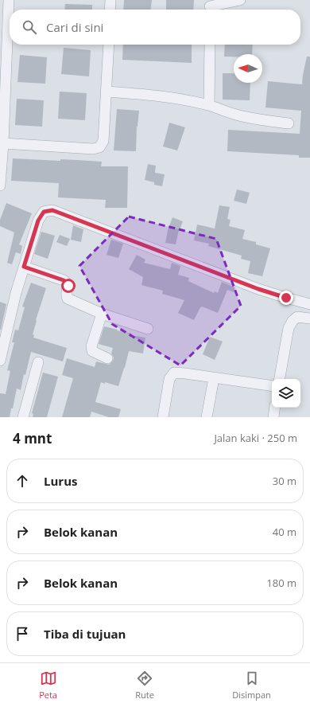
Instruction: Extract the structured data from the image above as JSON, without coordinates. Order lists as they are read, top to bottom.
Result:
{
  "north": "left",
  "page": {
    "search": "Cari di sini",
    "heading": ["4 mnt", "Jalan kaki · 250 m"],
    "list": [
      ["Lurus", "30 m"],
      ["Belok kanan", "40 m"],
      ["Belok kanan", "180 m"],
      "Tiba di tujuan"
    ],
    "nav": ["Peta", "Rute", "Disimpan"]
  }
}
